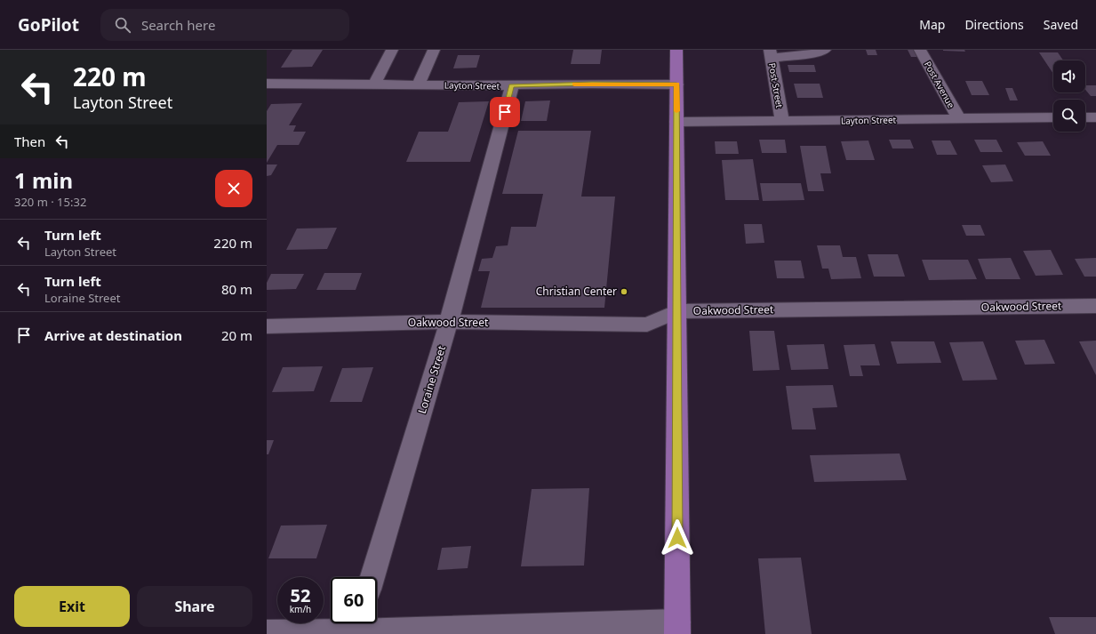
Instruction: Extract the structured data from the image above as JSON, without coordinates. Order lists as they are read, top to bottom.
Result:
{
  "streets": {
    "street": [
      "Post Avenue",
      "Layton Street",
      "Post Street",
      "Oakwood Street",
      "Loraine Street"
    ]
  },
  "crossings": [
    ["Post Avenue", "Layton Street"],
    ["Layton Street", "Post Street"],
    ["Layton Street", "Loraine Street"],
    ["Oakwood Street", "Loraine Street"]
  ],
  "places": ["Christian Center"],
  "page": {
    "header": "GoPilot",
    "search": "Search here",
    "nav": ["Map", "Directions", "Saved"],
    "turn": ["220 m", "Layton Street"],
    "then": "Then",
    "heading": ["1 min", "320 m · 15:32"],
    "list": [
      {
        "name": "Turn left",
        "note": "Layton Street",
        "value": "220 m"
      },
      {
        "name": "Turn left",
        "note": "Loraine Street",
        "value": "80 m"
      },
      {
        "name": "Arrive at destination",
        "value": "20 m"
      }
    ],
    "speed": "52 km/h",
    "limit": "60",
    "buttons": ["Exit", "Share"]
  }
}
